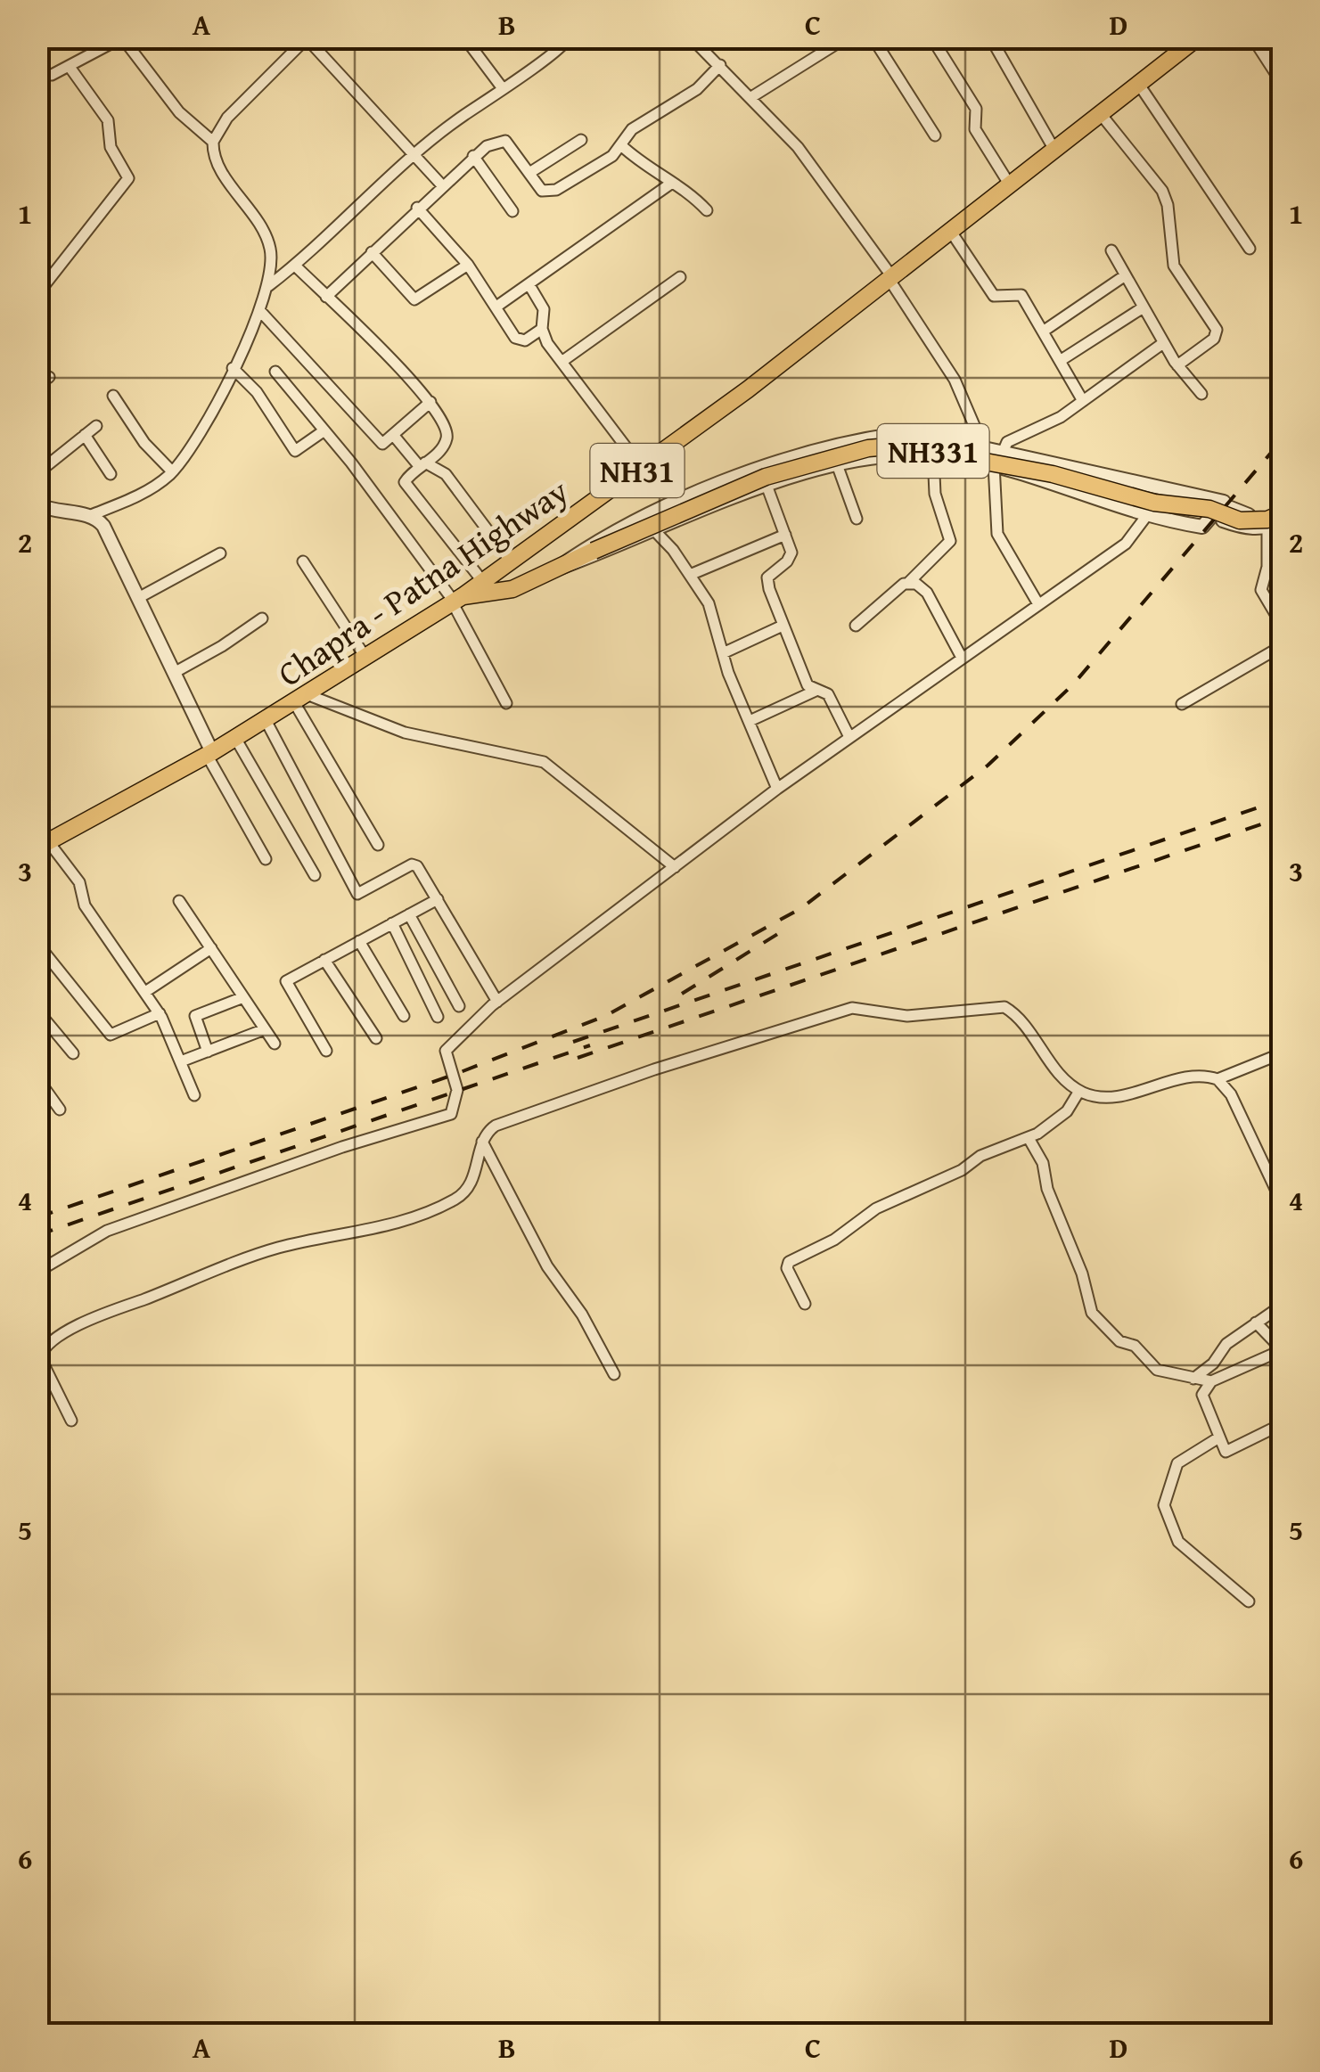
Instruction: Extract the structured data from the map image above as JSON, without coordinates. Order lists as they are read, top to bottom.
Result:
{
  "streets": {
    "highway": ["NH331", "NH31", "Chapra - Patna Highway"]
  },
  "crossings": [
    ["NH331", "Chapra - Patna Highway"]
  ],
  "grid": {
    "columns": [
      "A",
      "B",
      "C",
      "D"
    ],
    "rows": [
      "1",
      "2",
      "3",
      "4",
      "5",
      "6"
    ]
  }
}
